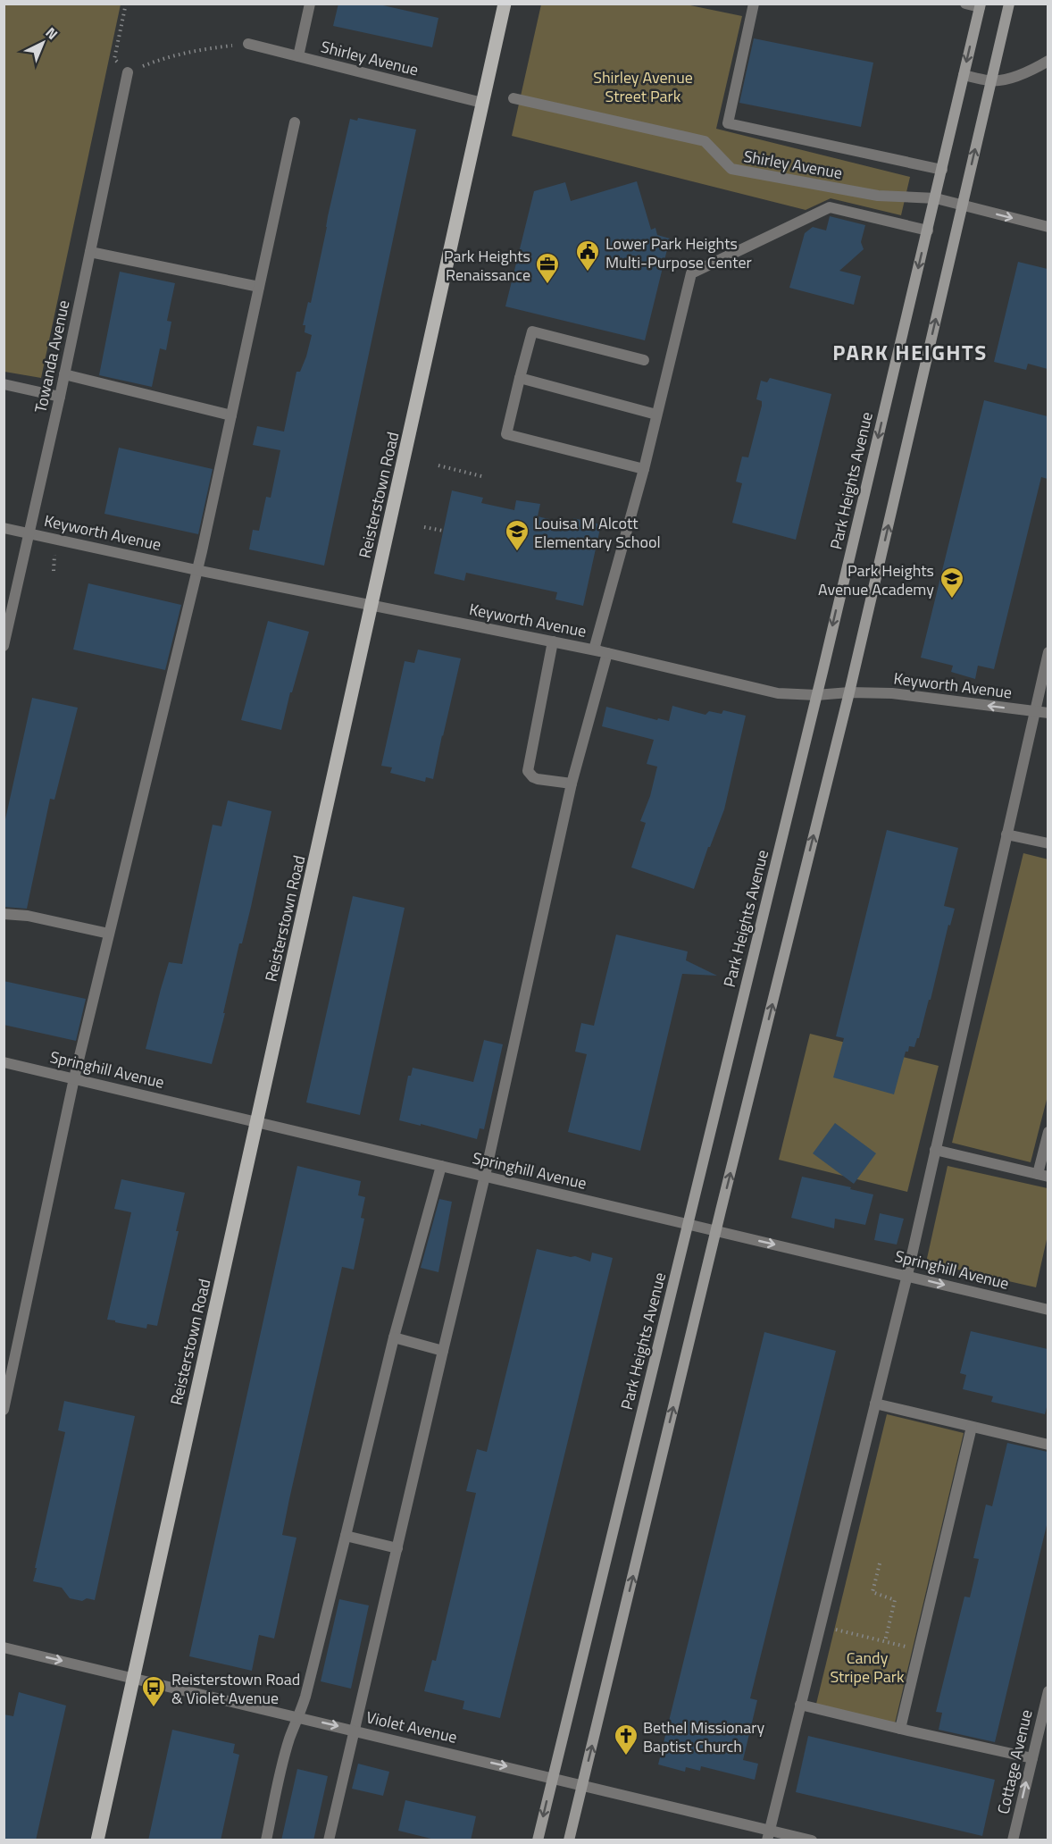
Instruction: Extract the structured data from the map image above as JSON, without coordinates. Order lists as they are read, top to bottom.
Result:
{
  "streets": {
    "main road": ["Park Heights Avenue", "Reisterstown Road"],
    "street": [
      "Shirley Avenue",
      "Towanda Avenue",
      "Keyworth Avenue",
      "Springhill Avenue",
      "Violet Avenue",
      "Cottage Avenue"
    ]
  },
  "crossings": [
    ["Shirley Avenue", "Park Heights Avenue"],
    ["Shirley Avenue", "Reisterstown Road"],
    ["Towanda Avenue", "Keyworth Avenue"],
    ["Park Heights Avenue", "Keyworth Avenue"],
    ["Park Heights Avenue", "Springhill Avenue"],
    ["Park Heights Avenue", "Violet Avenue"],
    ["Reisterstown Road", "Keyworth Avenue"],
    ["Reisterstown Road", "Springhill Avenue"],
    ["Reisterstown Road", "Violet Avenue"]
  ],
  "one_way": ["Violet Avenue", "Cottage Avenue"],
  "districts": ["PARK HEIGHTS"],
  "parks": ["Shirley Avenue Street Park", "Candy Stripe Park"],
  "places": {
    "public building": ["Lower Park Heights Multi-Purpose Center"],
    "office": ["Park Heights Renaissance"],
    "school or university": ["Louisa M Alcott Elementary School", "Park Heights Avenue Academy"],
    "bus stop": ["Reisterstown Road & Violet Avenue"],
    "church": ["Bethel Missionary Baptist Church"]
  },
  "north": "top right"
}
